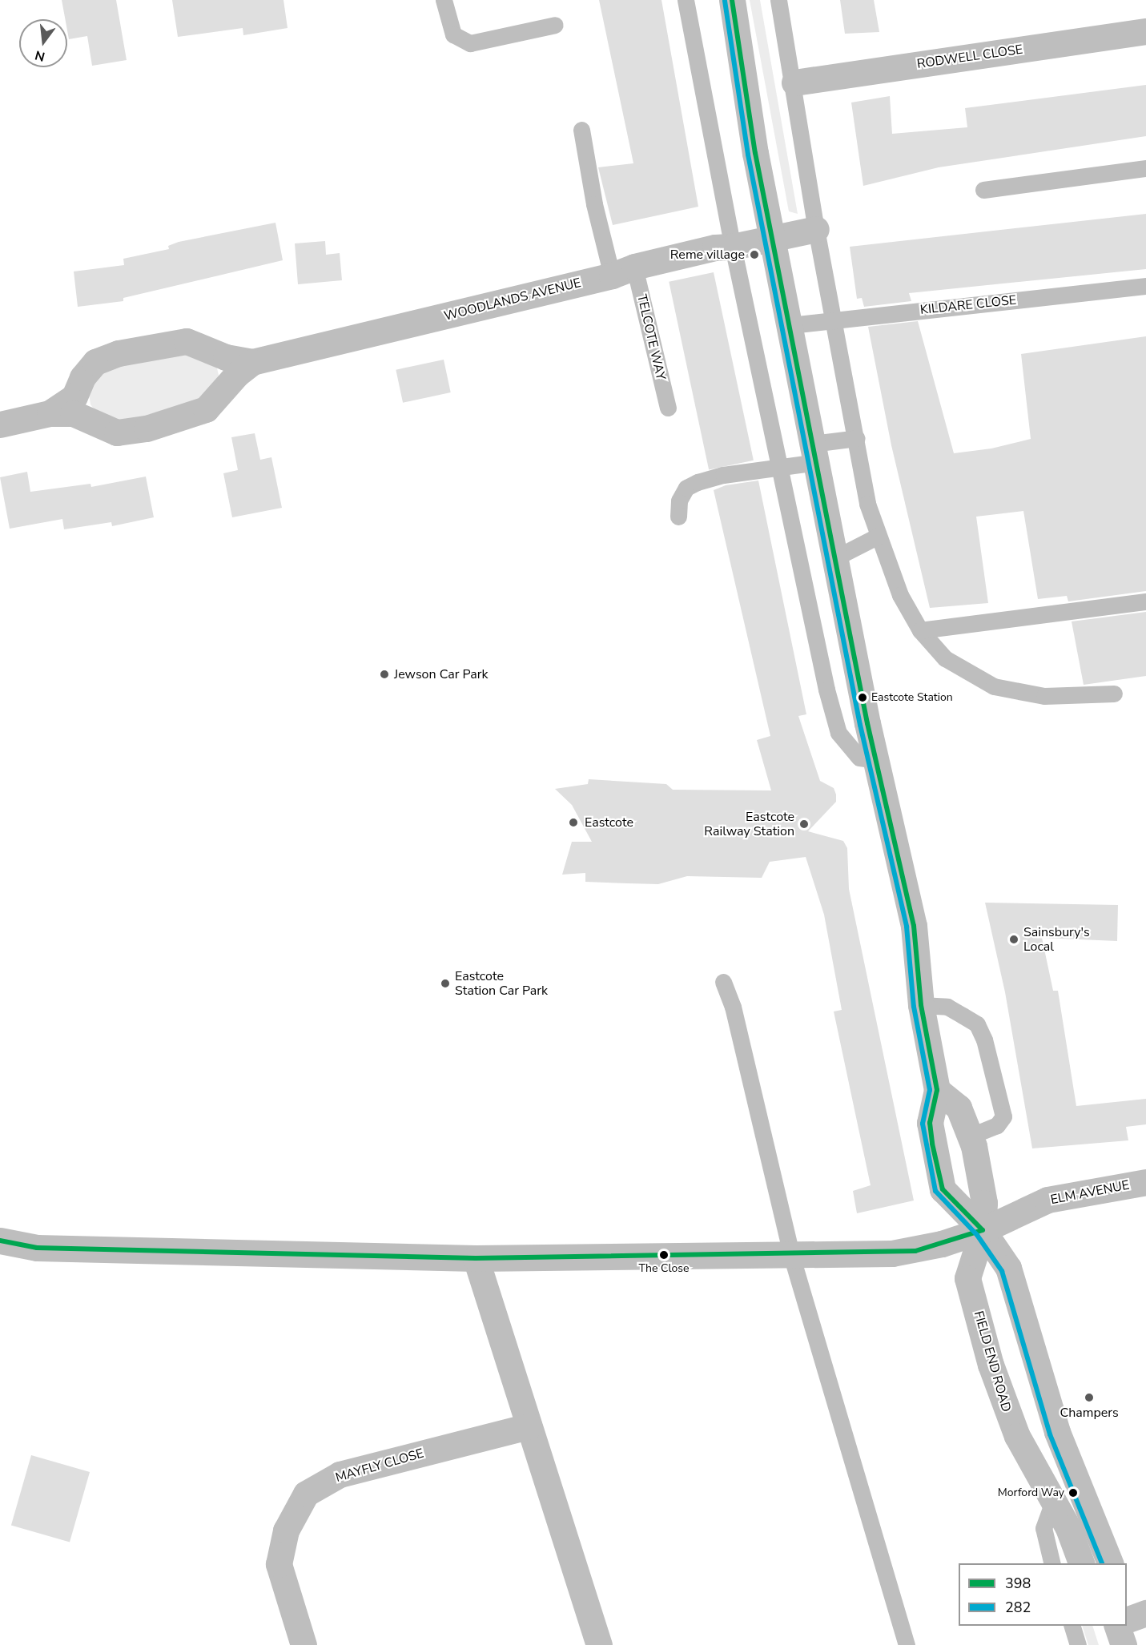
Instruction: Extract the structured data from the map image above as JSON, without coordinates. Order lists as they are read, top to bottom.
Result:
{
  "streets": {
    "street": [
      "RODWELL CLOSE",
      "WOODLANDS AVENUE",
      "ELM AVENUE",
      "FIELD END ROAD",
      "MAYFLY CLOSE"
    ],
    "lane": ["KILDARE CLOSE", "TELCOTE WAY"]
  },
  "crossings": [
    ["WOODLANDS AVENUE", "TELCOTE WAY"],
    ["ELM AVENUE", "FIELD END ROAD"]
  ],
  "places": [
    "Reme village",
    "Jewson Car Park",
    "Eastcote Station",
    "Eastcote",
    "Eastcote Railway Station",
    "Sainsbury's Local",
    "Eastcote Station Car Park",
    "The Close",
    "Champers",
    "Morford Way"
  ],
  "lines": ["transit line 398", "transit line 282"],
  "legend": ["398", "282"],
  "north": "bottom"
}
